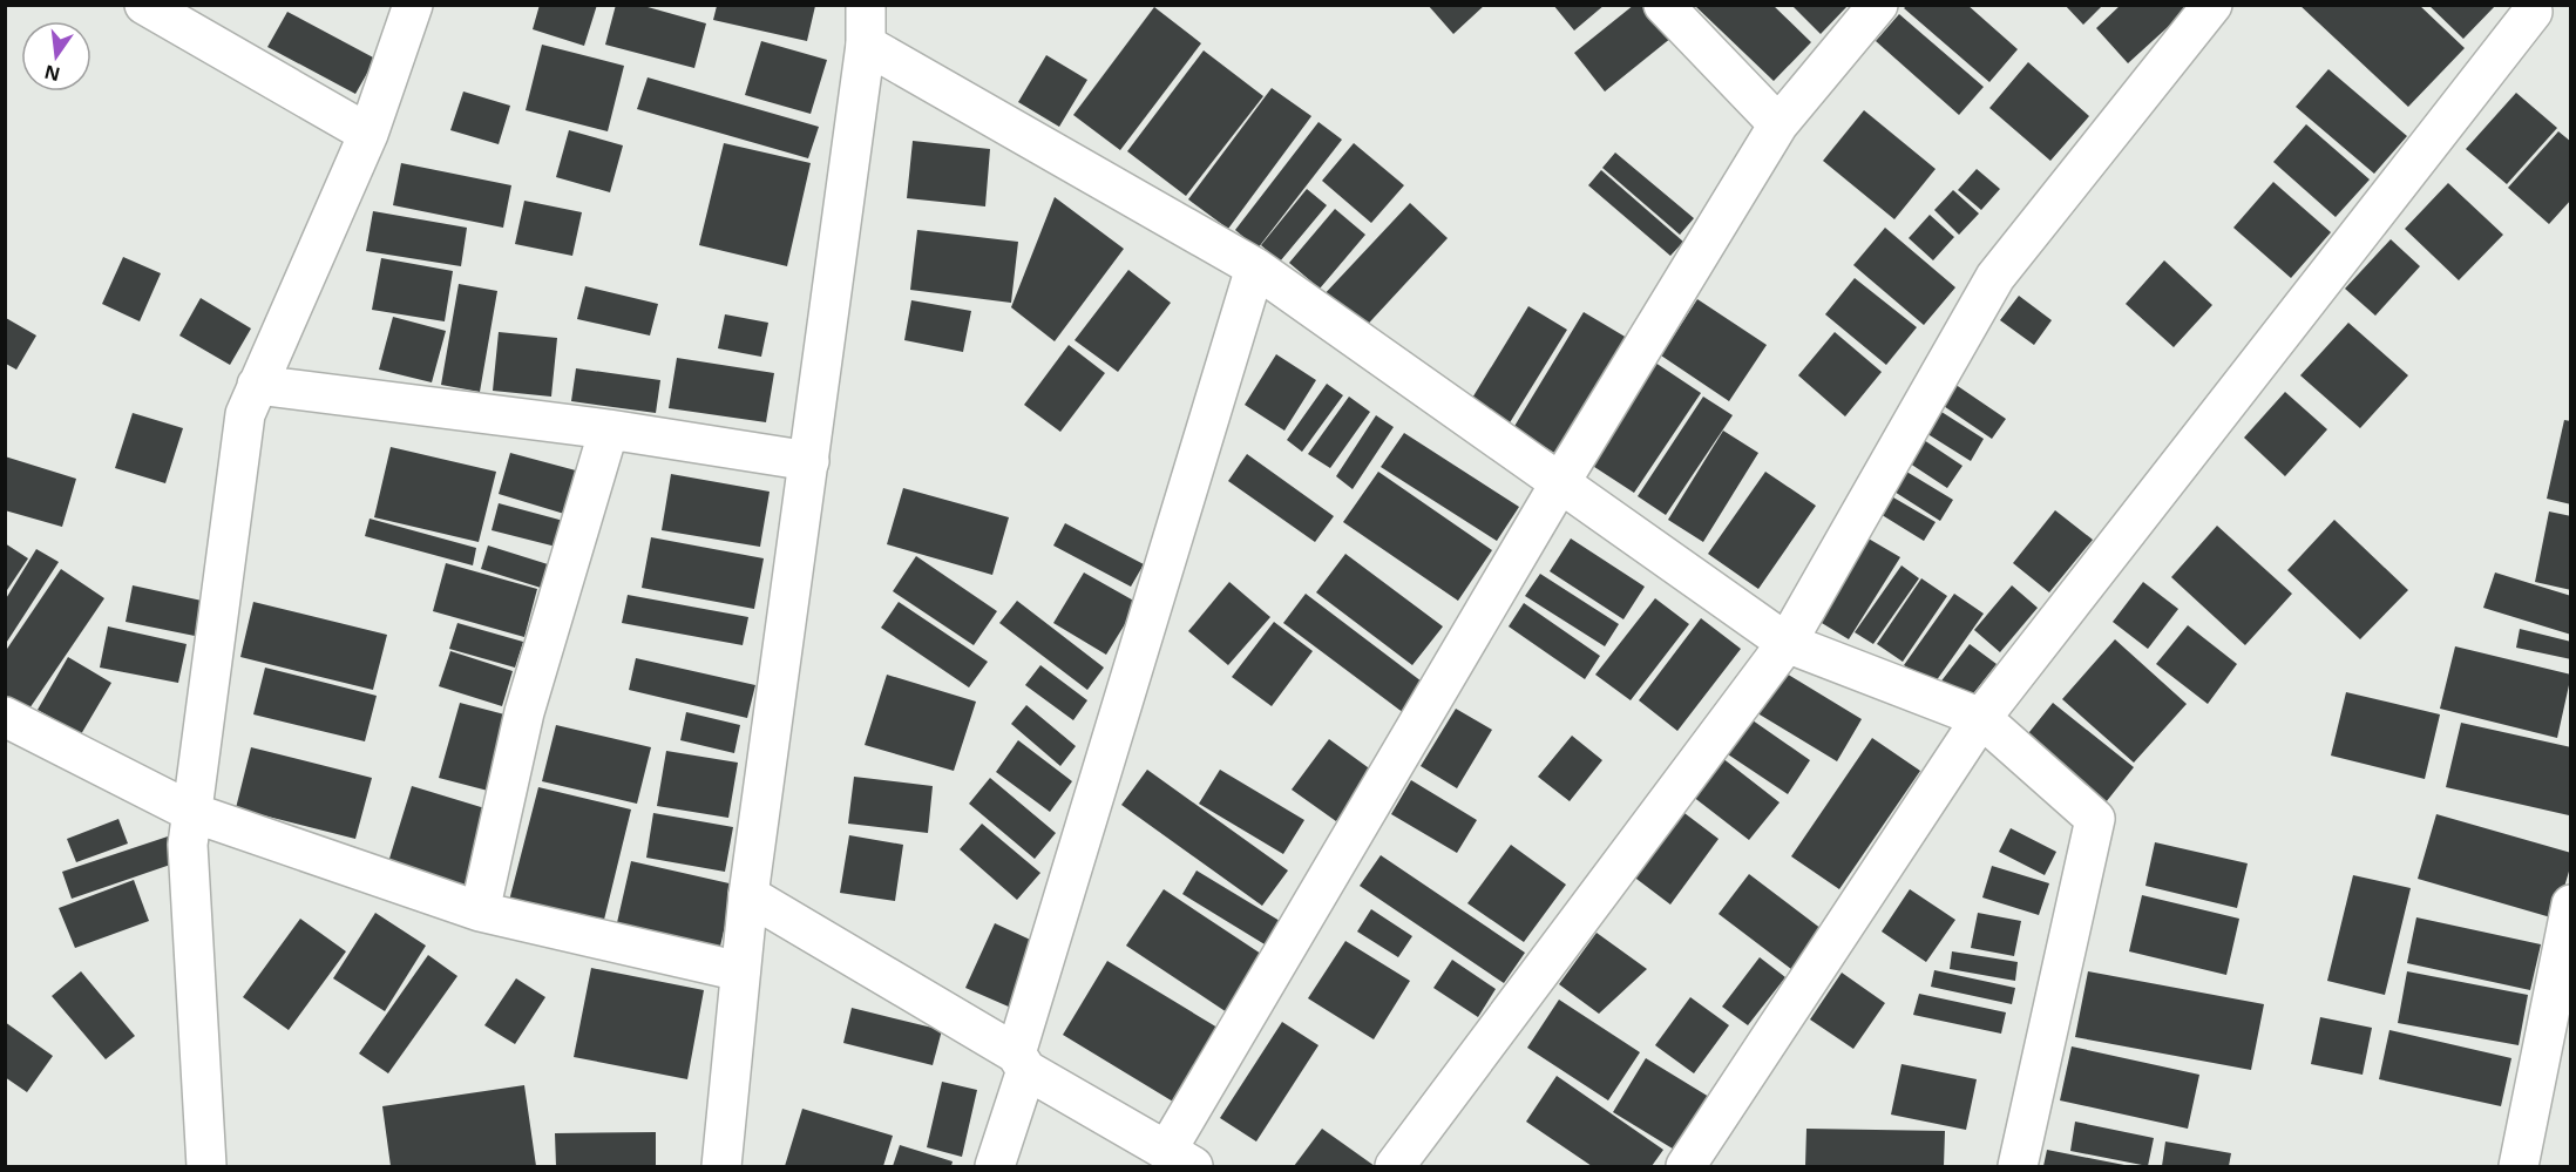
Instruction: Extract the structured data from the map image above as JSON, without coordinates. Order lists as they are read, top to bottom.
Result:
{
  "north": "bottom"
}
